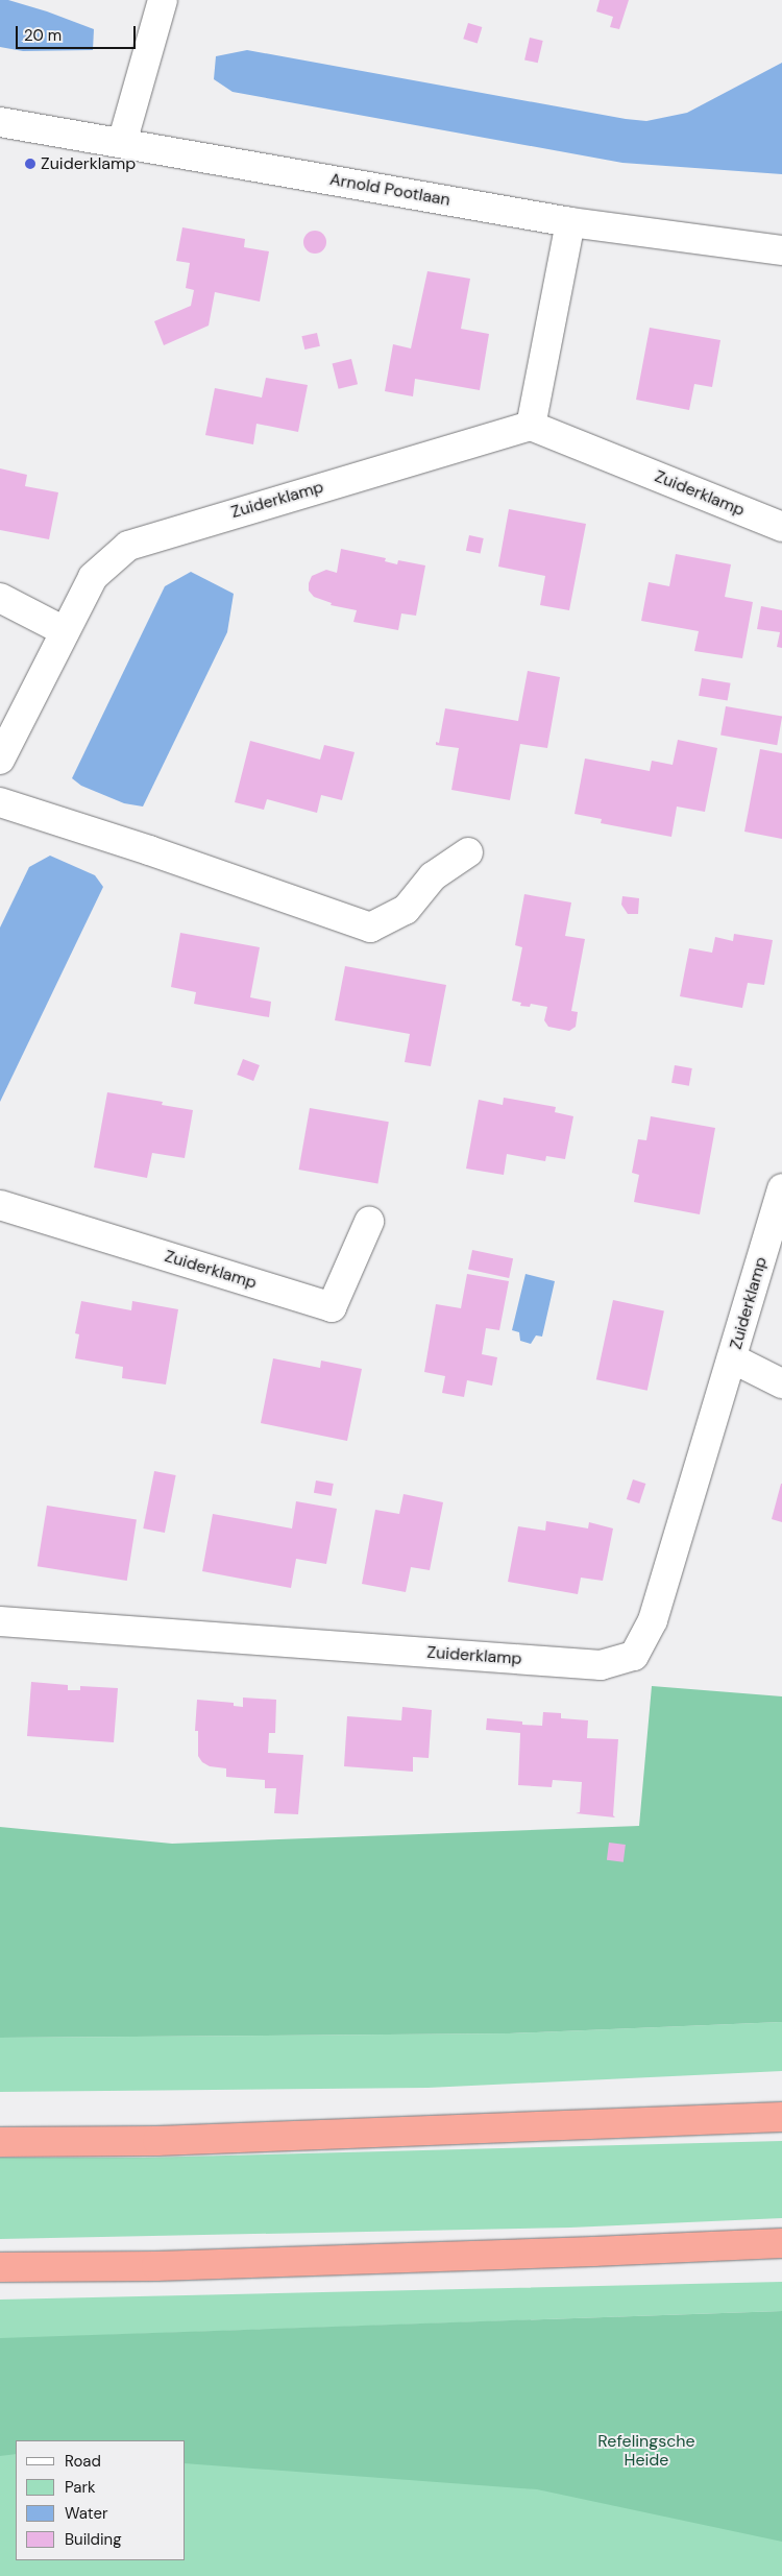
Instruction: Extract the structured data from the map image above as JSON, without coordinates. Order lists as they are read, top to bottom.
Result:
{
  "streets": {
    "street": ["Arnold Pootlaan", "Zuiderklamp"]
  },
  "parks": ["Refelingsche Heide"],
  "places": ["Zuiderklamp"],
  "legend": [
    "Road",
    "Park",
    "Water",
    "Building"
  ],
  "scale_bar": "20 m"
}
